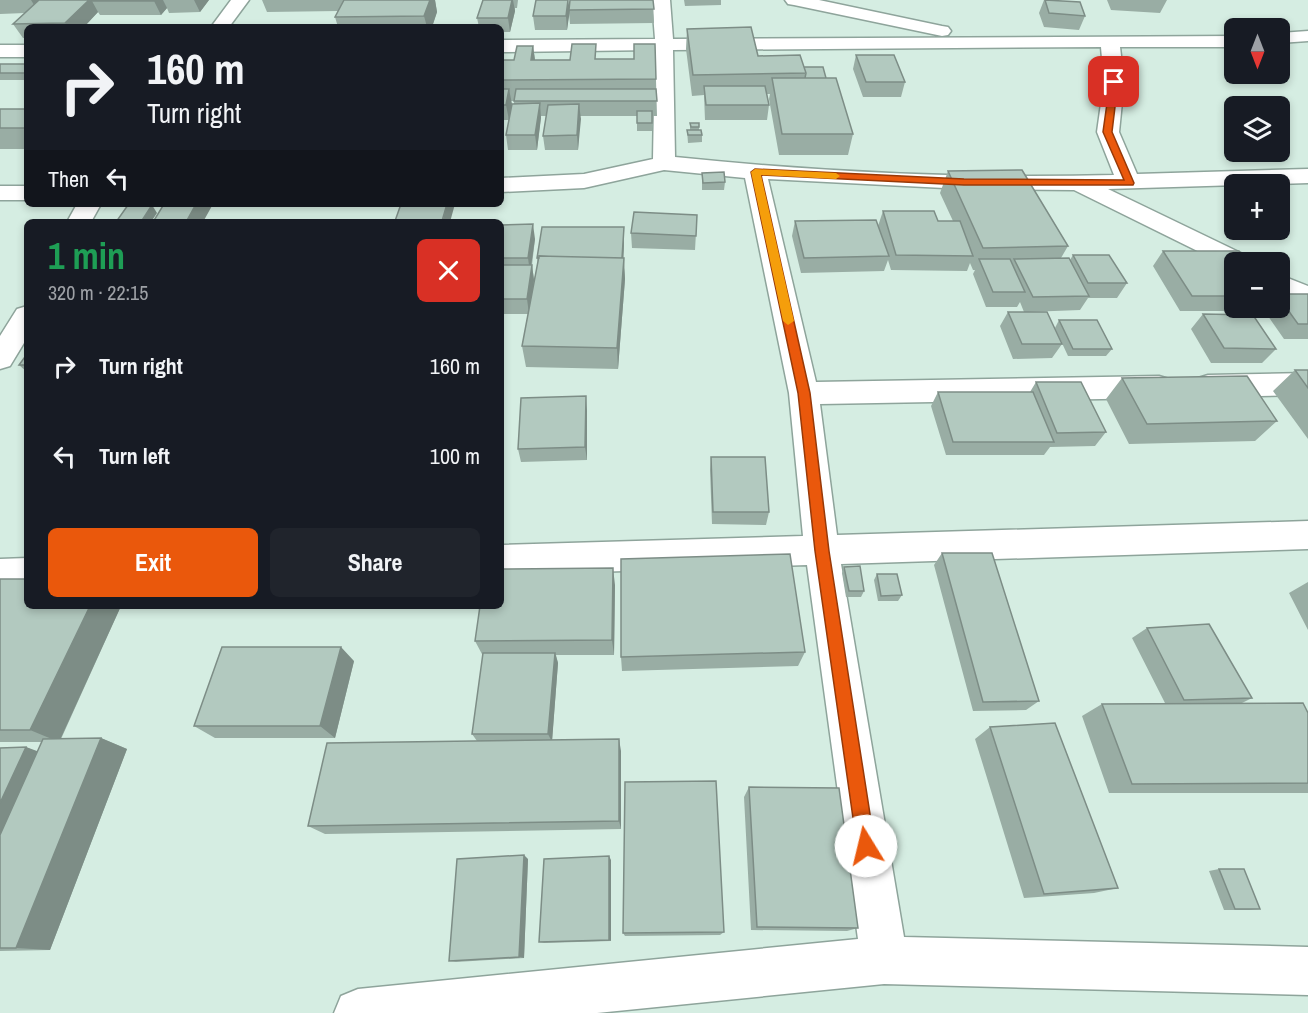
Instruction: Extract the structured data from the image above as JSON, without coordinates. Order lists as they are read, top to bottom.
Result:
{
  "north": "bottom",
  "page": {
    "map_buttons": ["+", "−"],
    "turn": ["160 m", "Turn right"],
    "then": "Then",
    "heading": ["1 min", "320 m · 22:15"],
    "list": [
      {
        "name": "Turn right",
        "value": "160 m"
      },
      {
        "name": "Turn left",
        "value": "100 m"
      }
    ],
    "buttons": ["Exit", "Share"]
  }
}
